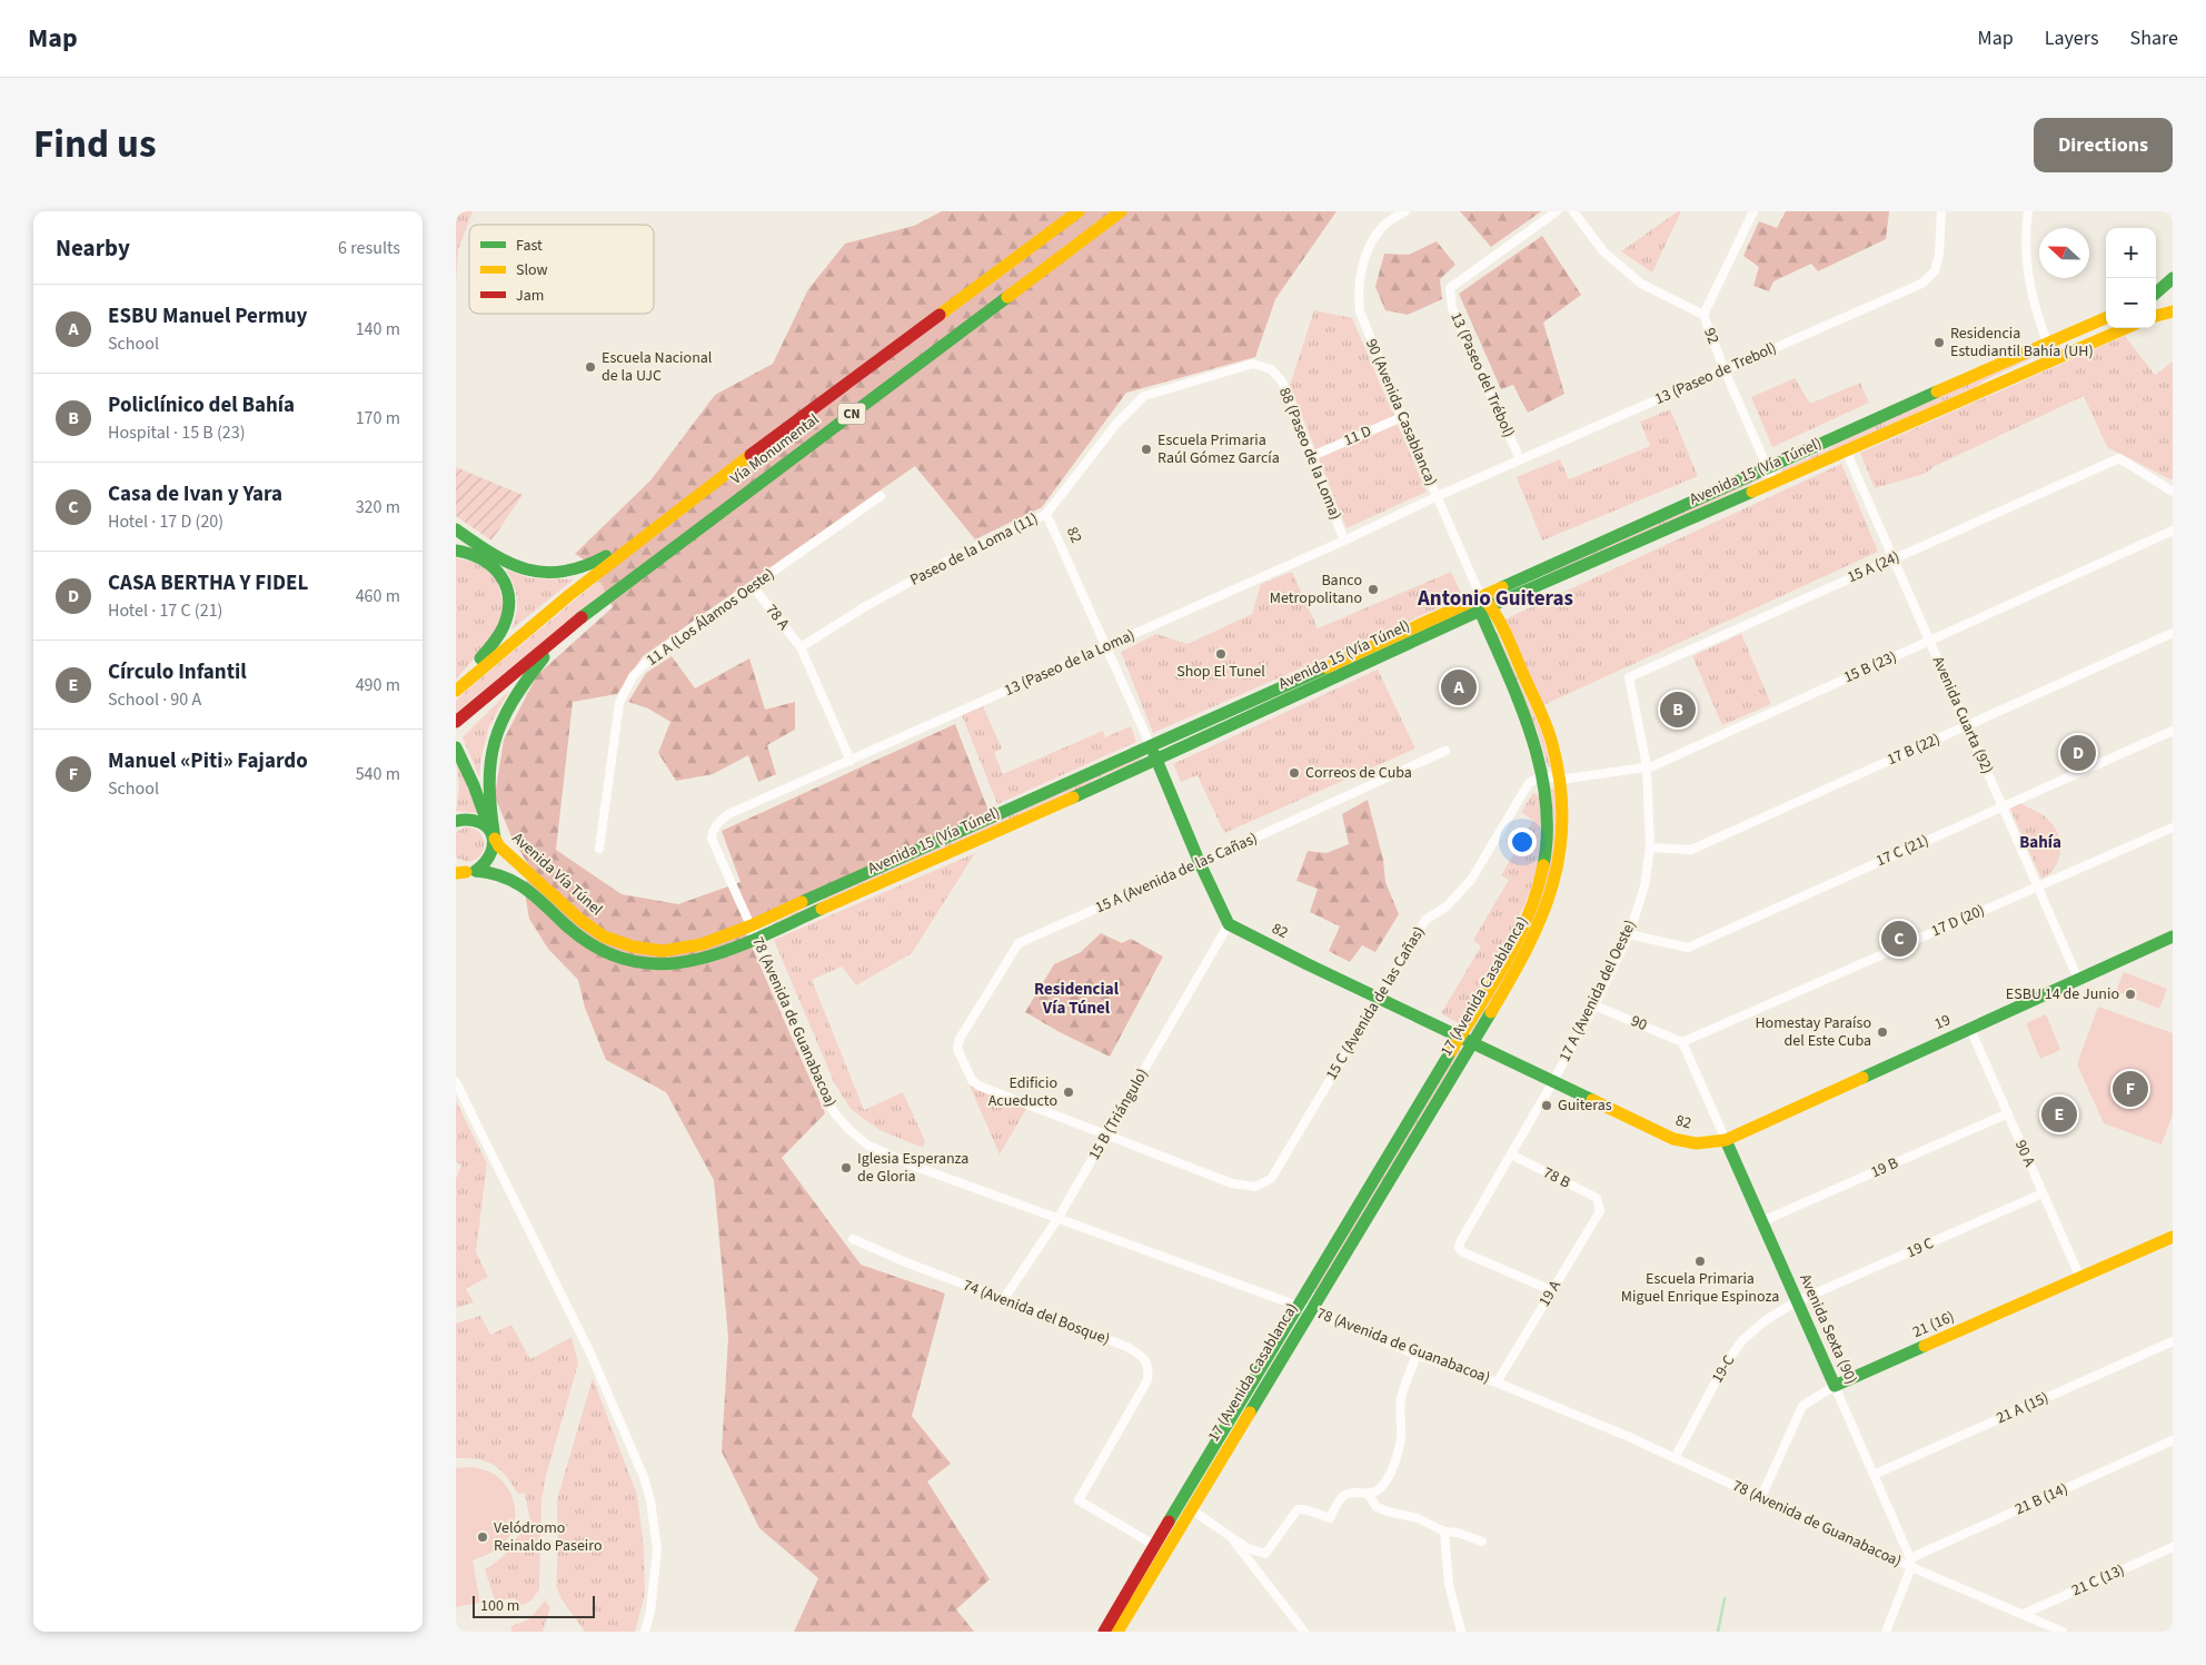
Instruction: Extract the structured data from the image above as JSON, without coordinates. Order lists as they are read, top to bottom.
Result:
{
  "streets": {
    "main road": [
      "CN",
      "Vía Monumental",
      "Avenida 15 (Vía Túnel)",
      "82",
      "Avenida Vía Túnel",
      "17 (Avenida Casablanca)",
      "19",
      "21 (16)",
      "Avenida Sexta (90)"
    ],
    "street": [
      "92",
      "13 (Paseo de Trebol)",
      "13 (Paseo del Trébol)",
      "90 (Avenida Casablanca)",
      "11 D",
      "88 (Paseo de la Loma)",
      "Paseo de la Loma (11)",
      "15 A (24)",
      "11 A (Los Álamos Oeste)",
      "78 A",
      "13 (Paseo de la Loma)",
      "15 B (23)",
      "Avenida Cuarta (92)",
      "17 B (22)",
      "17 C (21)",
      "15 A (Avenida de las Cañas)",
      "17 D (20)",
      "17 A (Avenida del Oeste)",
      "15 C (Avenida de las Cañas)",
      "78 (Avenida de Guanabacoa)",
      "90",
      "15 B (Triángulo)",
      "90 A",
      "19 B",
      "78 B",
      "19 C",
      "19 A",
      "74 (Avenida del Bosque)",
      "19-C",
      "21 A (15)",
      "21 B (14)",
      "21 C (13)"
    ]
  },
  "crossings": [
    ["92", "13 (Paseo de Trebol)"],
    ["92", "Avenida 15 (Vía Túnel)"],
    ["13 (Paseo de Trebol)", "13 (Paseo del Trébol)"],
    ["13 (Paseo de Trebol)", "90 (Avenida Casablanca)"],
    ["13 (Paseo de Trebol)", "13 (Paseo de la Loma)"],
    ["90 (Avenida Casablanca)", "11 D"],
    ["90 (Avenida Casablanca)", "Avenida 15 (Vía Túnel)"],
    ["90 (Avenida Casablanca)", "13 (Paseo de la Loma)"],
    ["90 (Avenida Casablanca)", "17 (Avenida Casablanca)"],
    ["11 D", "88 (Paseo de la Loma)"],
    ["88 (Paseo de la Loma)", "Paseo de la Loma (11)"],
    ["88 (Paseo de la Loma)", "13 (Paseo de la Loma)"],
    ["Avenida 15 (Vía Túnel)", "82"],
    ["Avenida 15 (Vía Túnel)", "Avenida Cuarta (92)"],
    ["Avenida 15 (Vía Túnel)", "Avenida Vía Túnel"],
    ["Avenida 15 (Vía Túnel)", "17 (Avenida Casablanca)"],
    ["Avenida 15 (Vía Túnel)", "78 (Avenida de Guanabacoa)"],
    ["82", "Paseo de la Loma (11)"],
    ["82", "13 (Paseo de la Loma)"],
    ["82", "15 A (Avenida de las Cañas)"],
    ["82", "17 (Avenida Casablanca)"],
    ["82", "17 A (Avenida del Oeste)"],
    ["82", "15 C (Avenida de las Cañas)"],
    ["82", "19"],
    ["82", "15 B (Triángulo)"],
    ["82", "Avenida Sexta (90)"],
    ["Paseo de la Loma (11)", "78 A"],
    ["15 A (24)", "Avenida Cuarta (92)"],
    ["15 A (24)", "17 A (Avenida del Oeste)"],
    ["11 A (Los Álamos Oeste)", "78 A"],
    ["78 A", "13 (Paseo de la Loma)"],
    ["13 (Paseo de la Loma)", "78 (Avenida de Guanabacoa)"],
    ["15 B (23)", "Avenida Cuarta (92)"],
    ["15 B (23)", "17 (Avenida Casablanca)"],
    ["15 B (23)", "17 A (Avenida del Oeste)"],
    ["Avenida Cuarta (92)", "17 B (22)"],
    ["Avenida Cuarta (92)", "17 C (21)"],
    ["Avenida Cuarta (92)", "17 D (20)"],
    ["Avenida Cuarta (92)", "19"],
    ["17 B (22)", "17 A (Avenida del Oeste)"],
    ["17 C (21)", "17 A (Avenida del Oeste)"],
    ["15 A (Avenida de las Cañas)", "15 C (Avenida de las Cañas)"],
    ["15 A (Avenida de las Cañas)", "15 B (Triángulo)"],
    ["17 D (20)", "90"],
    ["17 D (20)", "Avenida Sexta (90)"],
    ["17 (Avenida Casablanca)", "15 C (Avenida de las Cañas)"],
    ["17 (Avenida Casablanca)", "78 (Avenida de Guanabacoa)"],
    ["17 (Avenida Casablanca)", "74 (Avenida del Bosque)"],
    ["17 A (Avenida del Oeste)", "90"],
    ["17 A (Avenida del Oeste)", "78 B"],
    ["17 A (Avenida del Oeste)", "19 A"],
    ["15 C (Avenida de las Cañas)", "15 B (Triángulo)"],
    ["78 (Avenida de Guanabacoa)", "15 B (Triángulo)"],
    ["78 (Avenida de Guanabacoa)", "19 A"],
    ["78 (Avenida de Guanabacoa)", "21 (16)"],
    ["78 (Avenida de Guanabacoa)", "Avenida Sexta (90)"],
    ["78 (Avenida de Guanabacoa)", "19-C"],
    ["78 (Avenida de Guanabacoa)", "21 C (13)"],
    ["19", "90 A"],
    ["19", "Avenida Sexta (90)"],
    ["90", "Avenida Sexta (90)"],
    ["15 B (Triángulo)", "74 (Avenida del Bosque)"],
    ["90 A", "19 B"],
    ["90 A", "19 C"],
    ["90 A", "21 (16)"],
    ["19 B", "Avenida Sexta (90)"],
    ["78 B", "19 A"],
    ["19 C", "Avenida Sexta (90)"],
    ["19 C", "19-C"],
    ["21 (16)", "Avenida Sexta (90)"],
    ["Avenida Sexta (90)", "19-C"],
    ["Avenida Sexta (90)", "21 A (15)"],
    ["Avenida Sexta (90)", "21 B (14)"]
  ],
  "districts": ["Antonio Guiteras", "Bahía", "Residencial Vía Túnel"],
  "places": [
    "Residencia Estudiantil Bahía (UH)",
    "Escuela Nacional de la UJC",
    "Escuela Primaria Raúl Gómez García",
    "Banco Metropolitano",
    "Shop El Tunel",
    "Correos de Cuba",
    "ESBU 14 de Junio",
    "Homestay Paraíso del Este Cuba",
    "Edificio Acueducto",
    "Guiteras",
    "Iglesia Esperanza de Gloria",
    "Escuela Primaria Miguel Enrique Espinoza",
    "Velódromo Reinaldo Paseiro"
  ],
  "legend": ["Fast", "Slow", "Jam"],
  "scale_bar": "100 m",
  "north": "left",
  "page": {
    "header": "Map",
    "nav": ["Map", "Layers", "Share"],
    "title": "Find us",
    "buttons": "Directions",
    "heading": ["Nearby", "6 results"],
    "map_buttons": ["+", "−"],
    "list": [
      {
        "mark": "A",
        "name": "ESBU Manuel Permuy",
        "note": "School",
        "value": "140 m"
      },
      {
        "mark": "B",
        "name": "Policlínico del Bahía",
        "note": "Hospital · 15 B (23)",
        "value": "170 m"
      },
      {
        "mark": "C",
        "name": "Casa de Ivan y Yara",
        "note": "Hotel · 17 D (20)",
        "value": "320 m"
      },
      {
        "mark": "D",
        "name": "CASA BERTHA Y FIDEL",
        "note": "Hotel · 17 C (21)",
        "value": "460 m"
      },
      {
        "mark": "E",
        "name": "Círculo Infantil",
        "note": "School · 90 A",
        "value": "490 m"
      },
      {
        "mark": "F",
        "name": "Manuel «Piti» Fajardo",
        "note": "School",
        "value": "540 m"
      }
    ],
    "pins": [
      "A",
      "B",
      "D",
      "C",
      "F",
      "E"
    ],
    "scale": "100 m"
  }
}
